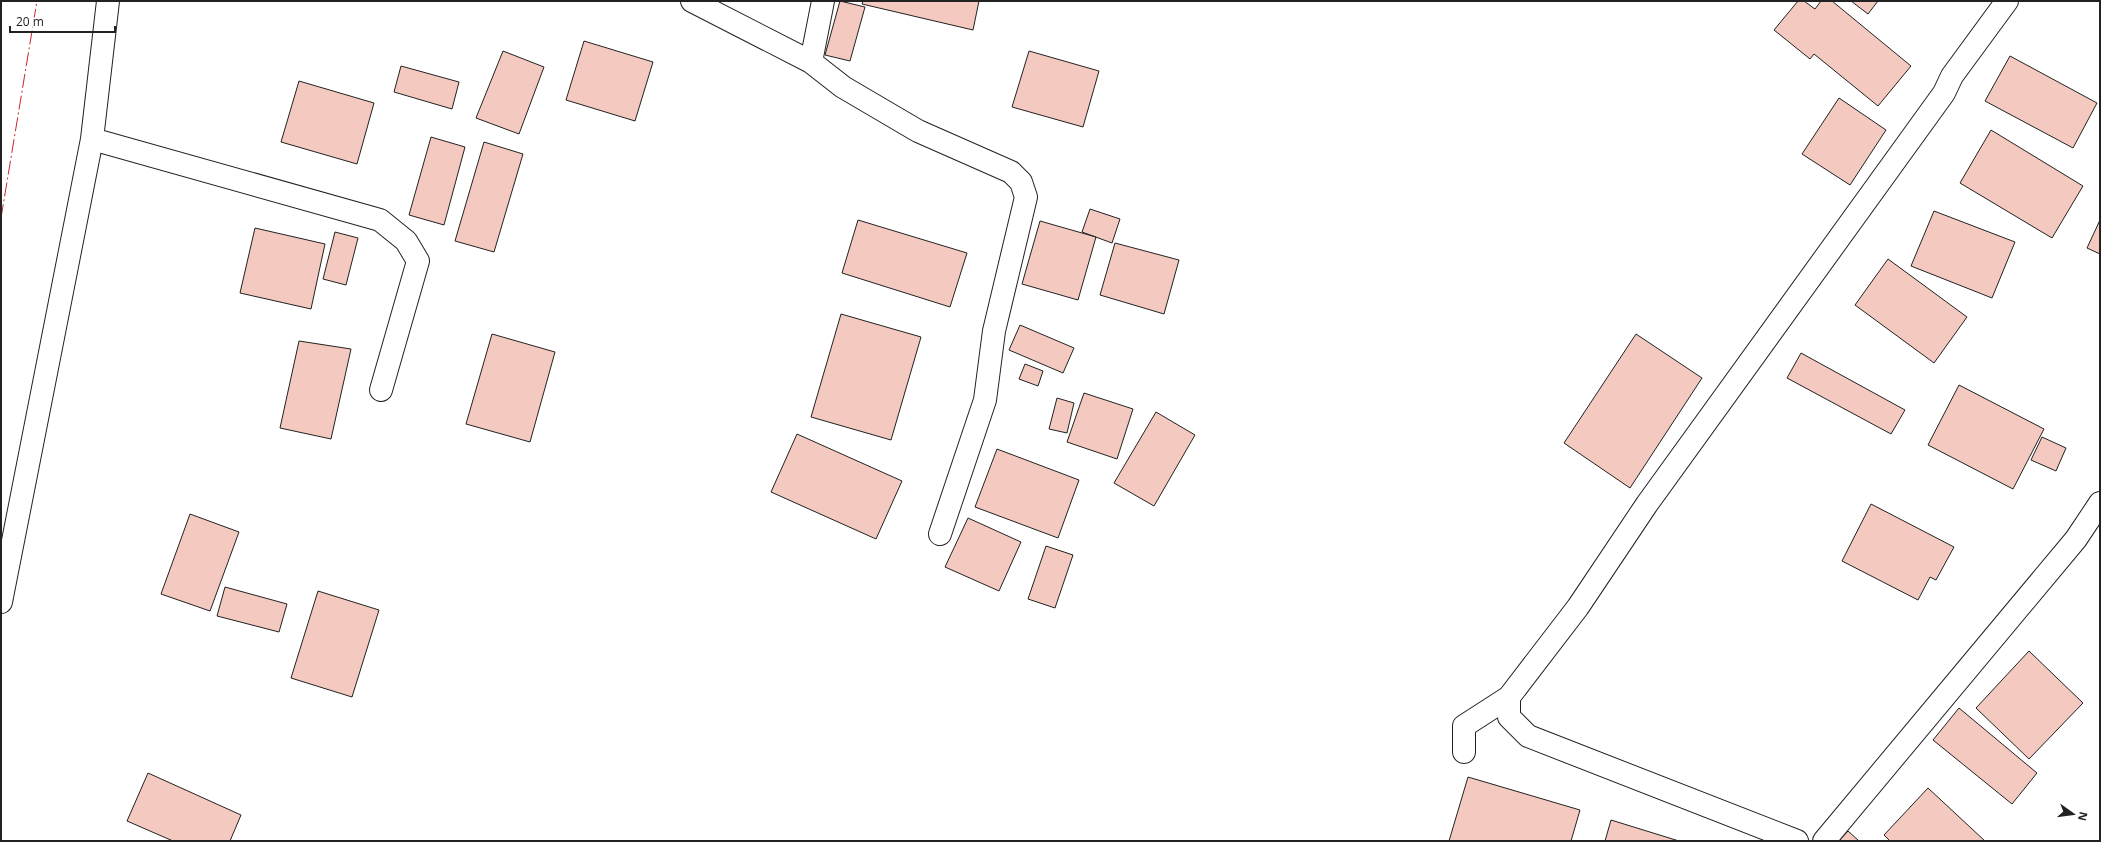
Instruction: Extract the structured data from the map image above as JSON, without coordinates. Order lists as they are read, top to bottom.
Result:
{
  "scale_bar": "20 m",
  "north": "right"
}
